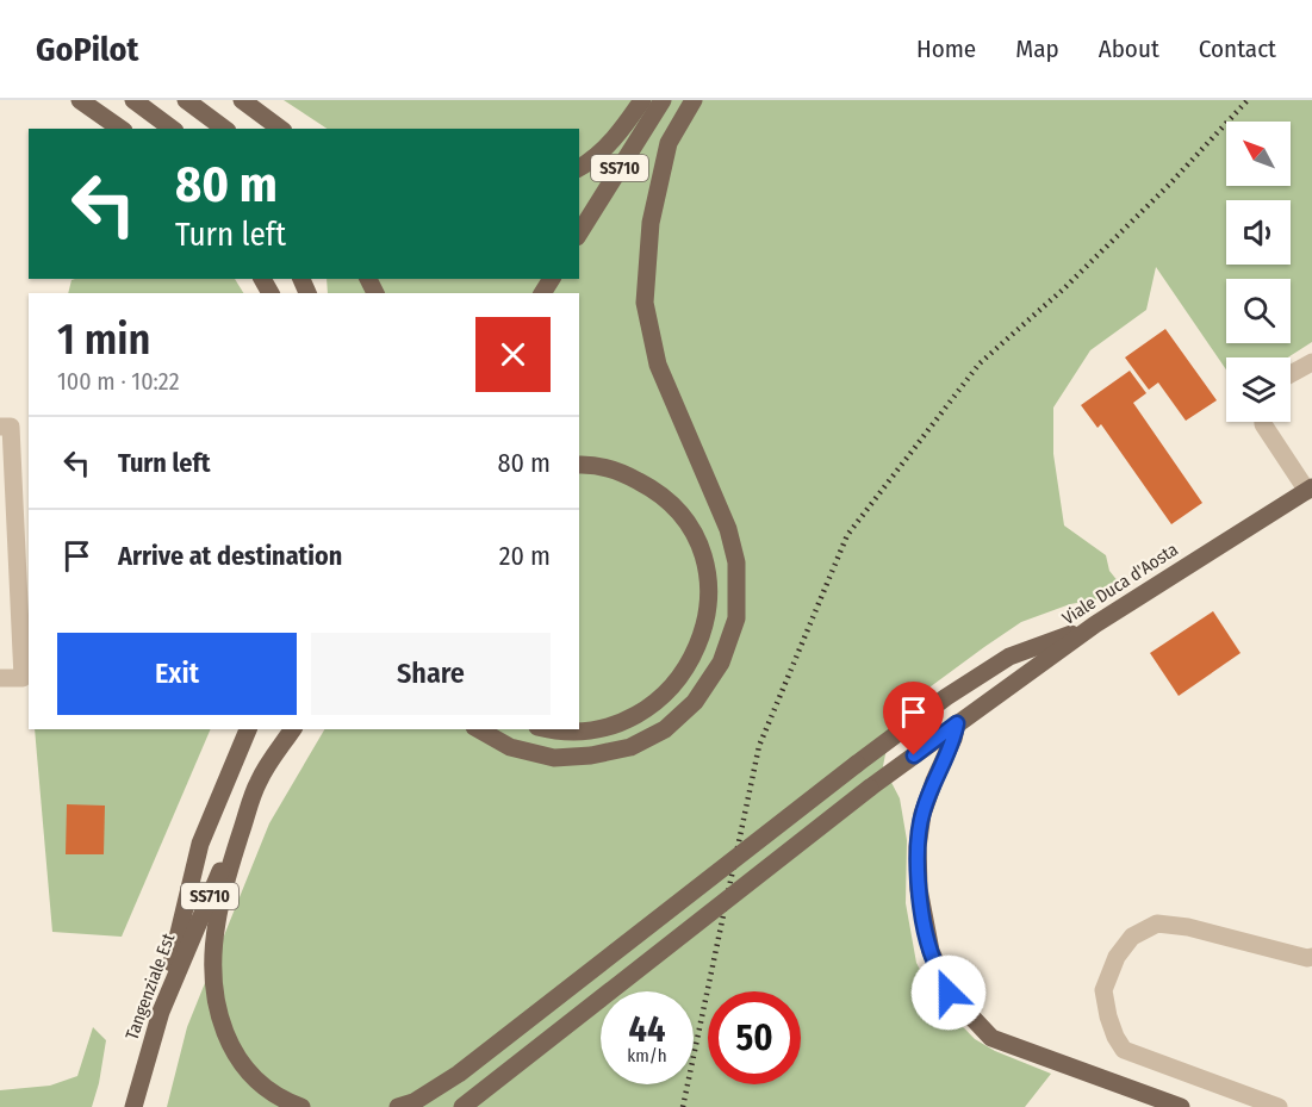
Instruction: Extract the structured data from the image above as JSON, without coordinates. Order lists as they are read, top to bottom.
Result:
{
  "streets": {
    "main road": ["SS710", "Viale Duca d'Aosta", "Tangenziale Est"]
  },
  "north": "top left",
  "page": {
    "header": "GoPilot",
    "nav": [
      "Home",
      "Map",
      "About",
      "Contact"
    ],
    "turn": ["80 m", "Turn left"],
    "heading": ["1 min", "100 m · 10:22"],
    "list": [
      {
        "name": "Turn left",
        "value": "80 m"
      },
      {
        "name": "Arrive at destination",
        "value": "20 m"
      }
    ],
    "buttons": ["Exit", "Share"],
    "speed": "44 km/h",
    "limit": "50"
  }
}
